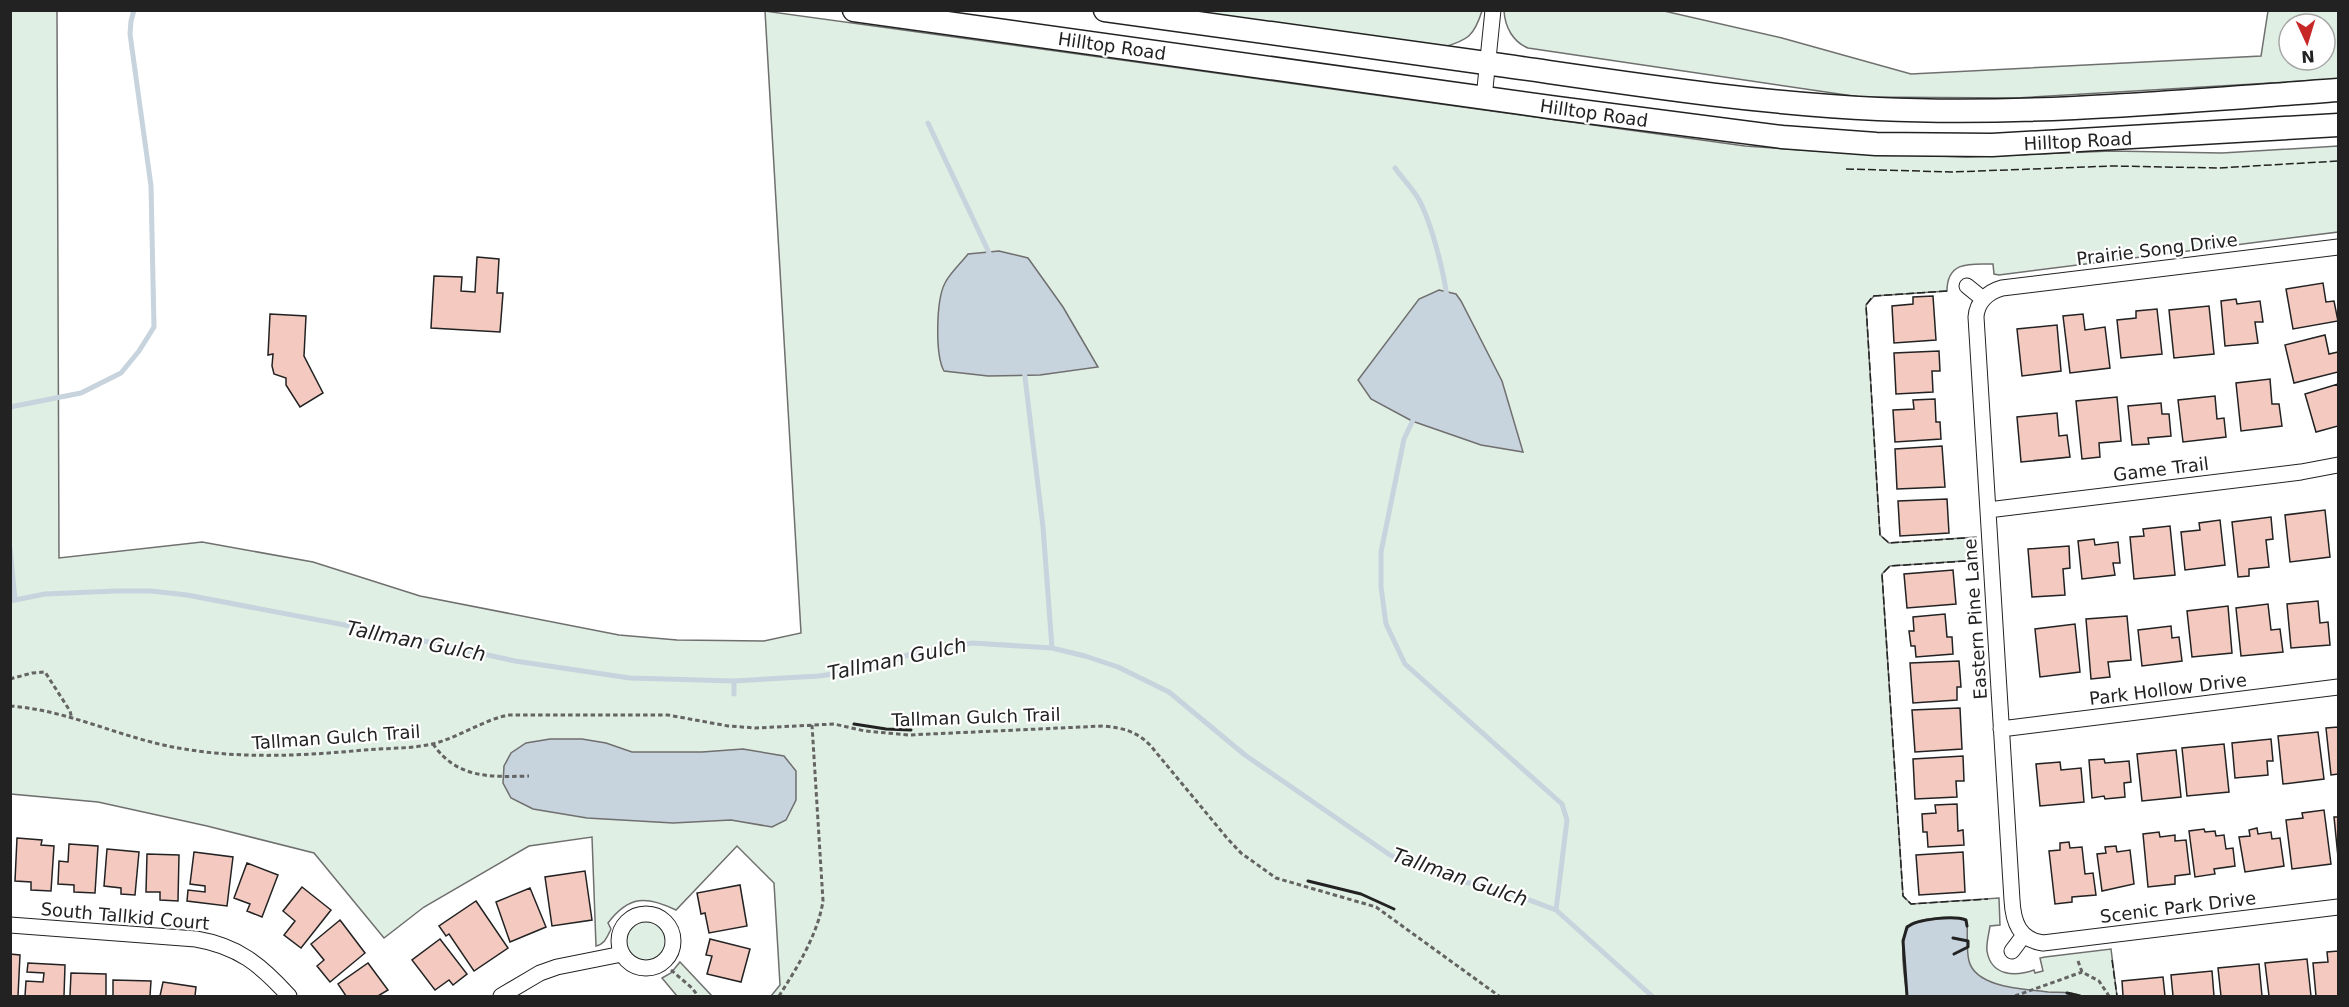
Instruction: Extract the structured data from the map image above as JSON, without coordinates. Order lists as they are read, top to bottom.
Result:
{
  "streets": {
    "main road": ["Hilltop Road"],
    "street": [
      "Prairie Song Drive",
      "Game Trail",
      "Eastern Pine Lane",
      "Park Hollow Drive",
      "Scenic Park Drive",
      "South Tallkid Court"
    ],
    "path": ["Tallman Gulch Trail"]
  },
  "crossings": [
    ["Prairie Song Drive", "Eastern Pine Lane"],
    ["Game Trail", "Eastern Pine Lane"],
    ["Eastern Pine Lane", "Park Hollow Drive"],
    ["Eastern Pine Lane", "Scenic Park Drive"]
  ],
  "water": ["Tallman Gulch"],
  "north": "bottom"
}
